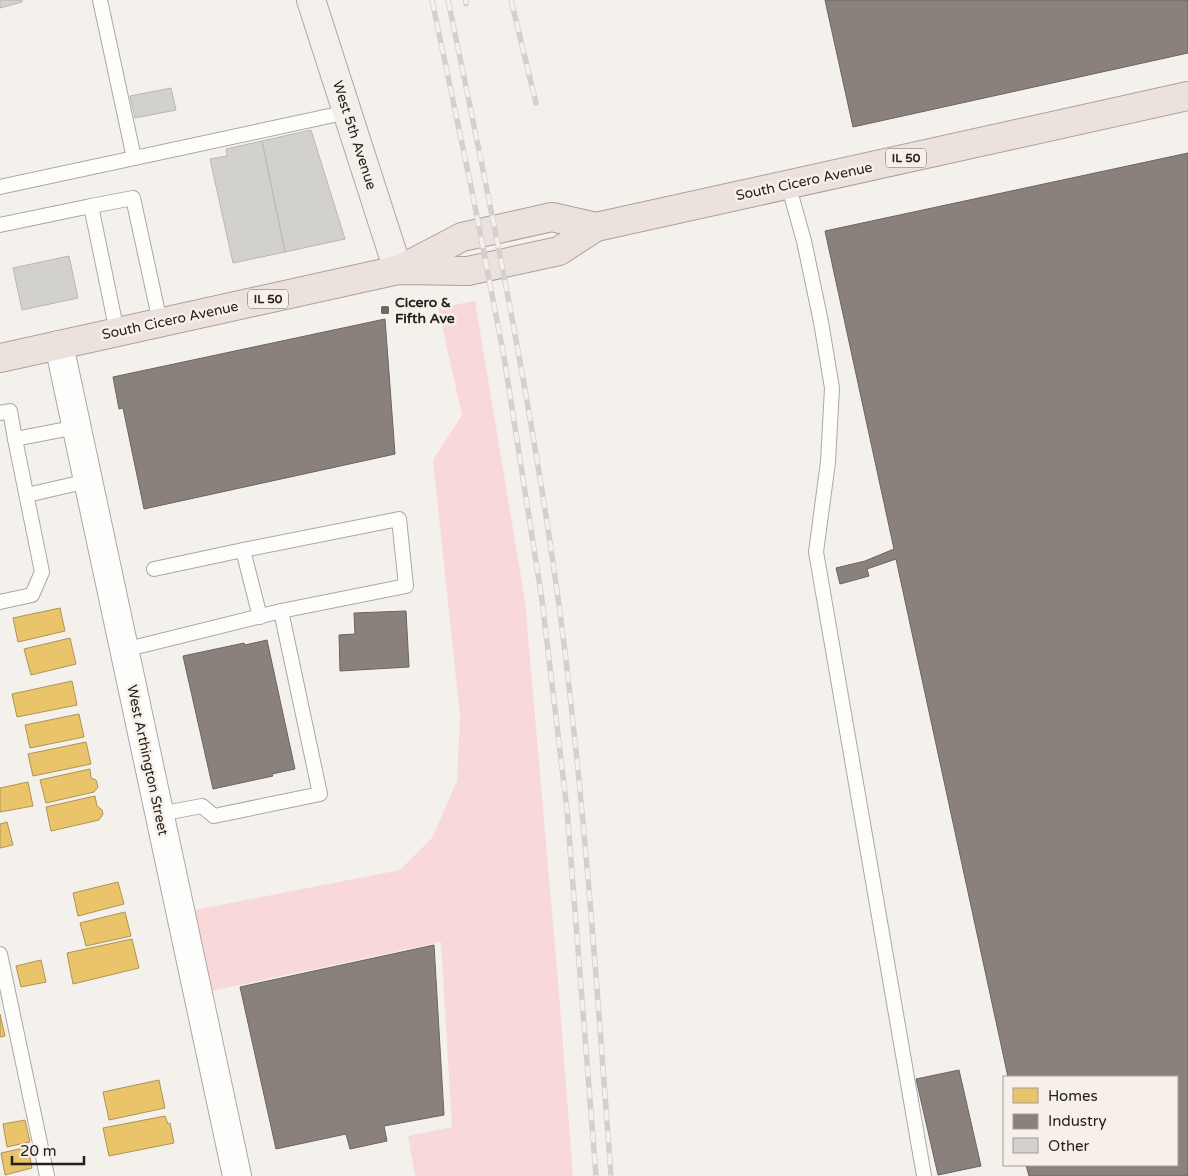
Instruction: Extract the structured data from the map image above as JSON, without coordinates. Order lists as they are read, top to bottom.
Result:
{
  "streets": {
    "main road": ["IL 50", "South Cicero Avenue"],
    "street": ["West 5th Avenue", "West Arthington Street"]
  },
  "crossings": [
    ["West 5th Avenue", "South Cicero Avenue"],
    ["South Cicero Avenue", "West Arthington Street"]
  ],
  "places": {
    "transit": ["Cicero & Fifth Ave"]
  },
  "legend": ["Homes", "Industry", "Other"],
  "scale_bar": "20 m"
}
